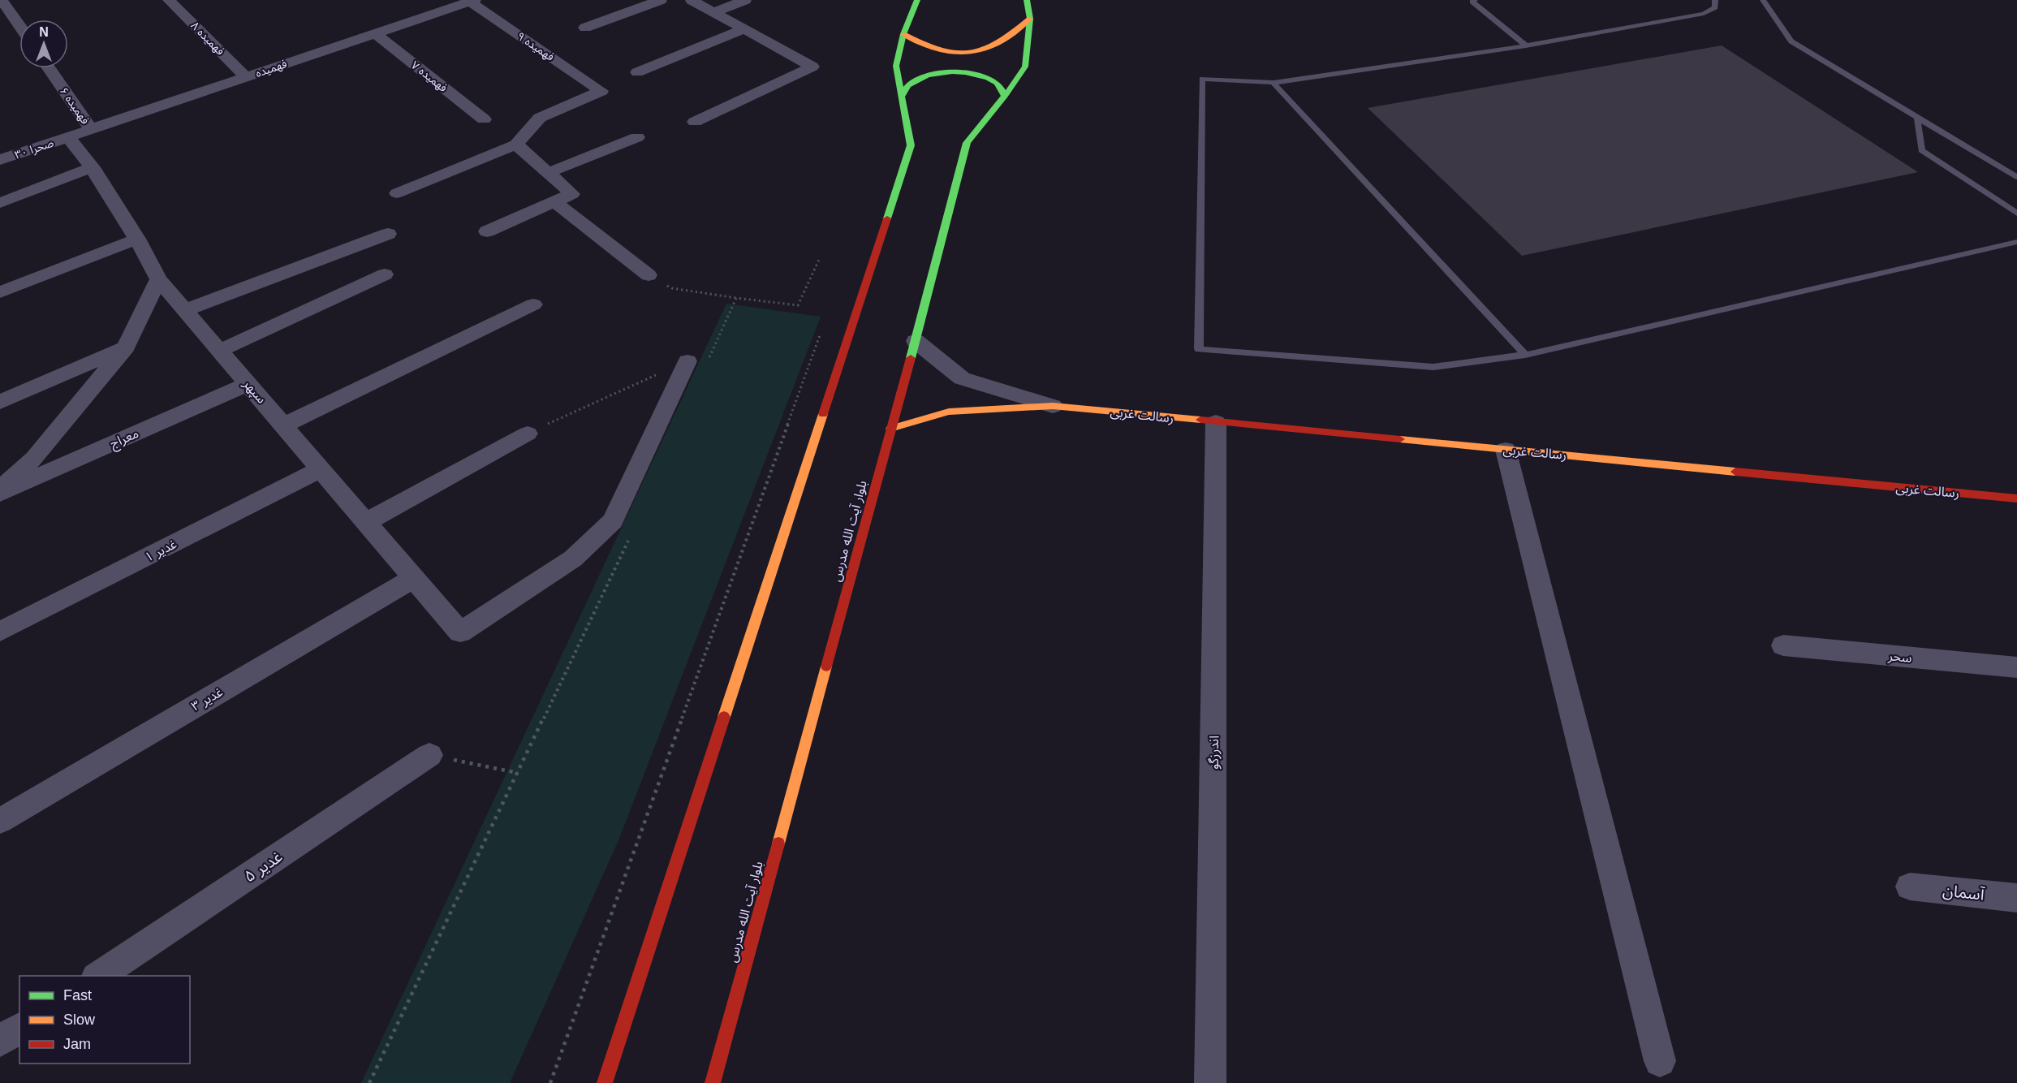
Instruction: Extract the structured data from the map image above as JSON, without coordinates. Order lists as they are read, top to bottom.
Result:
{
  "streets": {
    "main road": ["رسالت غربی", "بلوار آیت الله مدرس"],
    "street": [
      "فهمیده ۸",
      "فهمیده ۹",
      "فهمیده",
      "فهمیده ۷",
      "فهمیده ۶",
      "صحرا ۳۰",
      "سپهر",
      "معراج",
      "غدیر ۱",
      "سحر",
      "غدیر ۳",
      "اندرزگو",
      "غدیر ۵",
      "آسمان"
    ]
  },
  "crossings": [
    ["فهمیده ۸", "فهمیده"],
    ["فهمیده ۹", "فهمیده"],
    ["فهمیده", "فهمیده ۷"],
    ["فهمیده", "فهمیده ۶"],
    ["فهمیده", "صحرا ۳۰"],
    ["فهمیده", "سپهر"],
    ["صحرا ۳۰", "سپهر"],
    ["سپهر", "معراج"],
    ["سپهر", "غدیر ۱"],
    ["سپهر", "غدیر ۳"],
    ["رسالت غربی", "بلوار آیت الله مدرس"],
    ["رسالت غربی", "اندرزگو"]
  ],
  "legend": ["Fast", "Slow", "Jam"],
  "north": "top"
}
